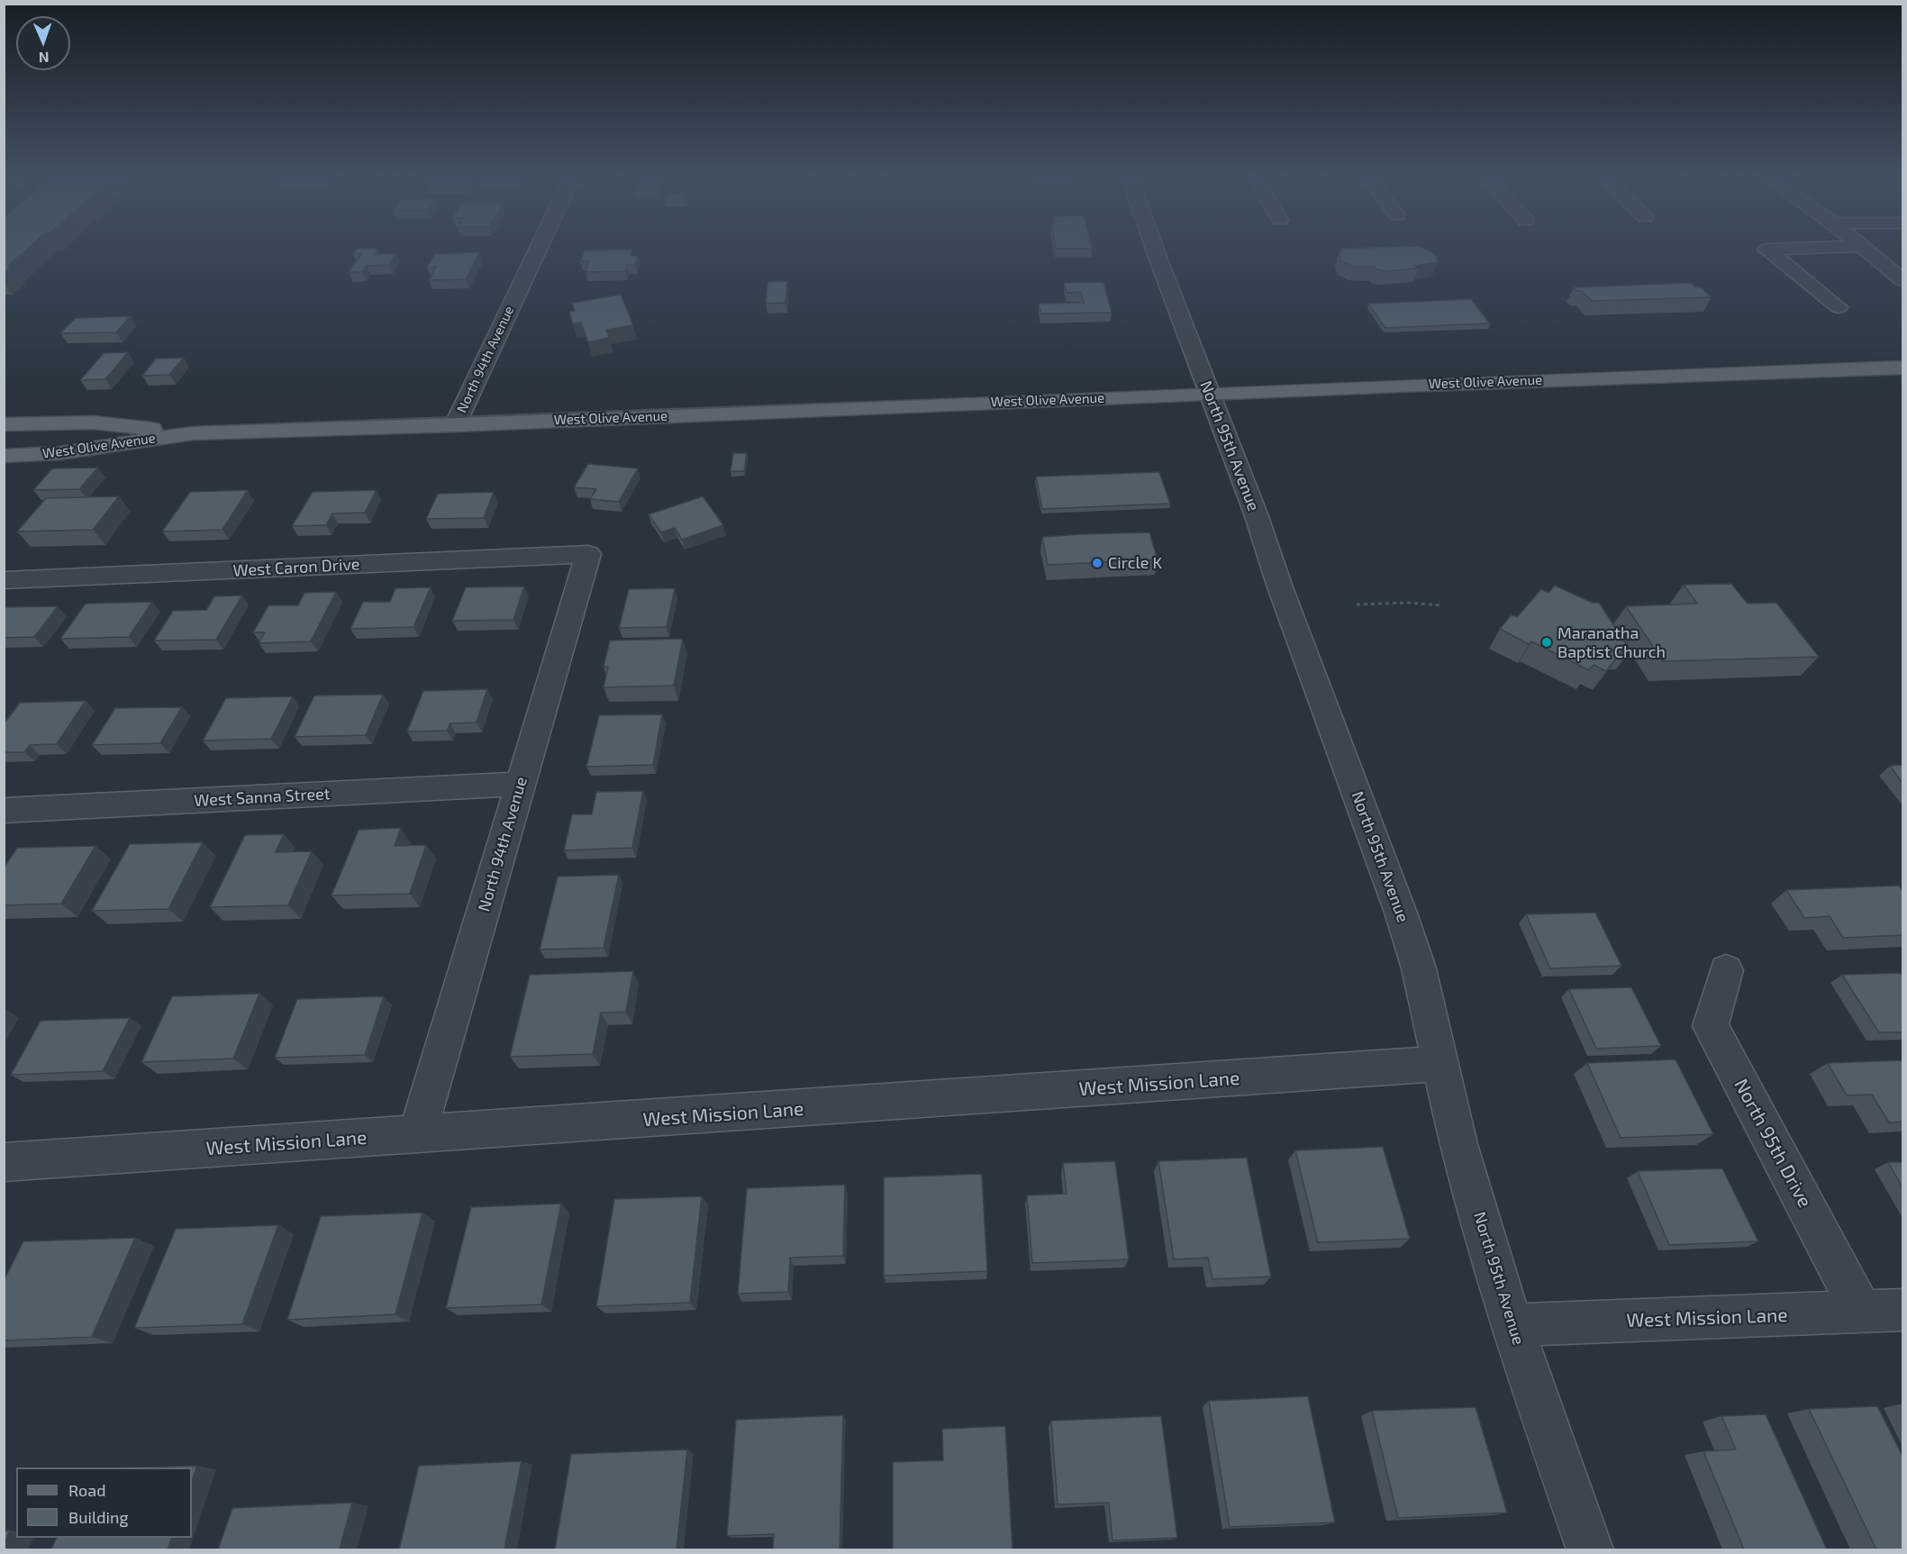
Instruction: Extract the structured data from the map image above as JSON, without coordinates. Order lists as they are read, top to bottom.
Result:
{
  "streets": {
    "main road": ["West Olive Avenue"],
    "street": [
      "North 94th Avenue",
      "North 95th Avenue",
      "West Caron Drive",
      "West Sanna Street",
      "West Mission Lane",
      "North 95th Drive"
    ]
  },
  "crossings": [
    ["North 94th Avenue", "West Olive Avenue"],
    ["North 94th Avenue", "West Caron Drive"],
    ["North 94th Avenue", "West Sanna Street"],
    ["North 94th Avenue", "West Mission Lane"],
    ["West Olive Avenue", "North 95th Avenue"],
    ["North 95th Avenue", "West Mission Lane"],
    ["West Mission Lane", "North 95th Drive"]
  ],
  "places": ["Circle K", "Maranatha Baptist Church"],
  "legend": ["Road", "Building"],
  "north": "bottom"
}
